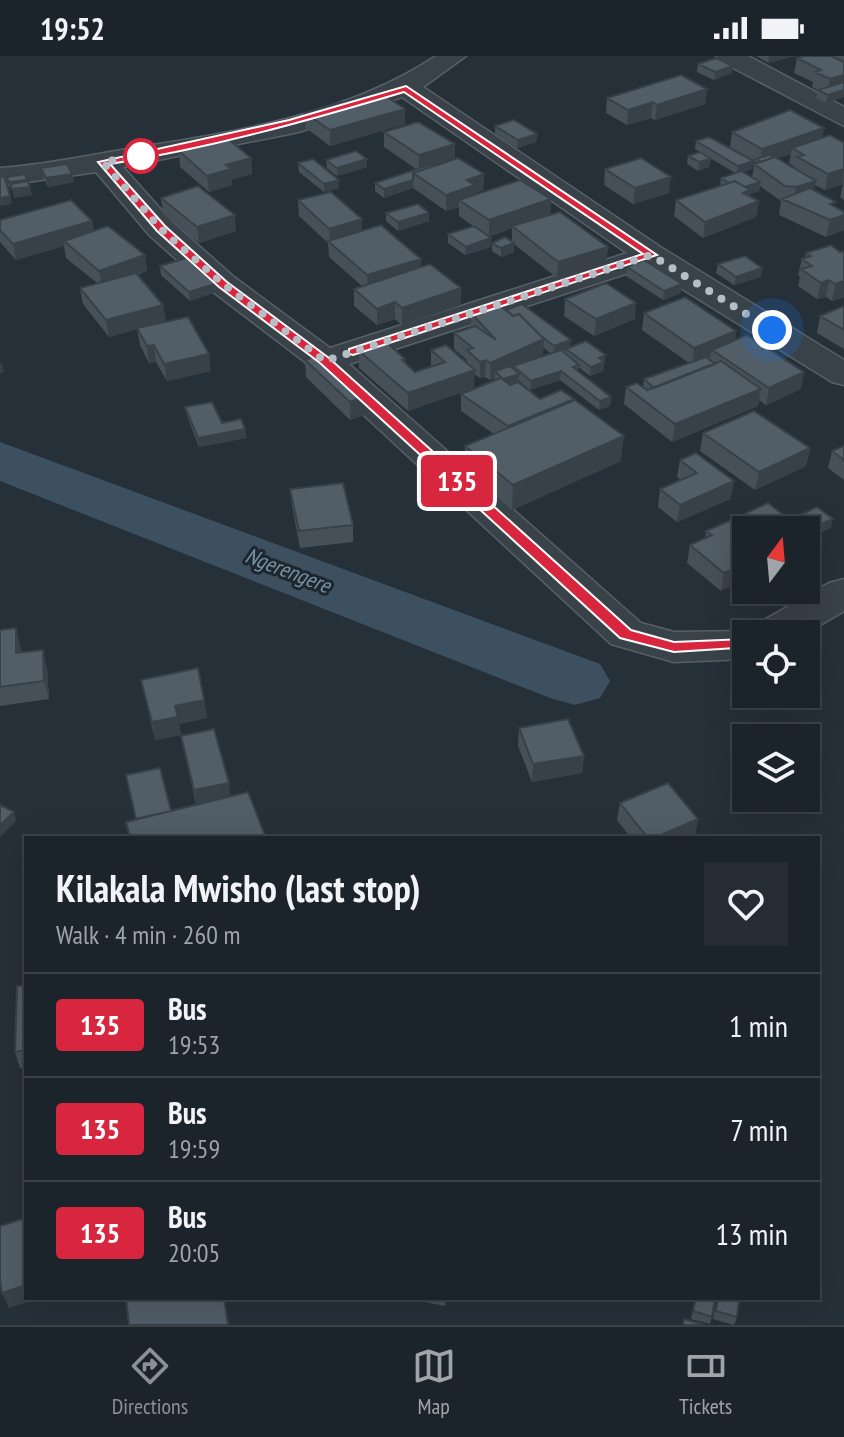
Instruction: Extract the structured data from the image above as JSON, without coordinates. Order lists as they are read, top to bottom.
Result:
{
  "water": ["Ngerengere"],
  "lines": ["bus line 135"],
  "north": "top",
  "page": {
    "status": "19:52",
    "on_map": "135",
    "heading": ["Kilakala Mwisho (last stop)", "Walk · 4 min · 260 m"],
    "list": [
      {
        "mark": "135",
        "name": "Bus",
        "note": "19:53",
        "value": "1 min"
      },
      {
        "mark": "135",
        "name": "Bus",
        "note": "19:59",
        "value": "7 min"
      },
      {
        "mark": "135",
        "name": "Bus",
        "note": "20:05",
        "value": "13 min"
      }
    ],
    "tabs": ["Directions", "Map", "Tickets"]
  }
}
